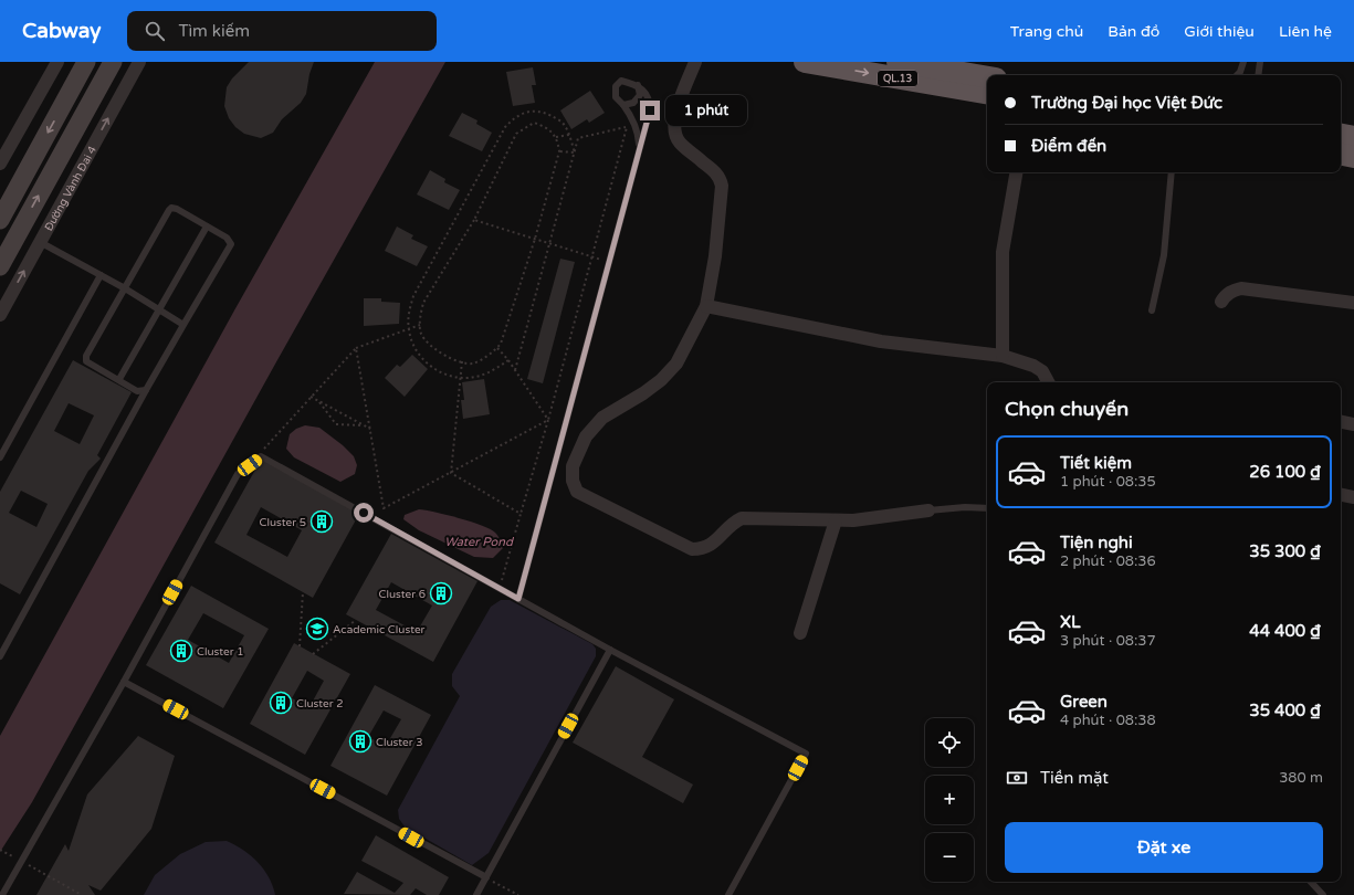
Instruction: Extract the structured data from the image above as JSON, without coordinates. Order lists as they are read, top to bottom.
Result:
{
  "streets": {
    "highway": ["QL.13"],
    "main road": ["Đường Vành Đai 4"]
  },
  "water": ["Water Pond"],
  "places": {
    "building": [
      "Cluster 5",
      "Cluster 6",
      "Cluster 1",
      "Cluster 2",
      "Cluster 3"
    ],
    "school or university": ["Academic Cluster"]
  },
  "page": {
    "header": "Cabway",
    "search": "Tìm kiếm",
    "nav": [
      "Trang chủ",
      "Bản đồ",
      "Giới thiệu",
      "Liên hệ"
    ],
    "banner": ["Trường Đại học Việt Đức", "Điểm đến"],
    "bubble": "1 phút",
    "heading": "Chọn chuyến",
    "list": [
      {
        "name": "Tiết kiệm",
        "note": "1 phút · 08:35",
        "value": "26 100 ₫"
      },
      {
        "name": "Tiện nghi",
        "note": "2 phút · 08:36",
        "value": "35 300 ₫"
      },
      {
        "name": "XL",
        "note": "3 phút · 08:37",
        "value": "44 400 ₫"
      },
      {
        "name": "Green",
        "note": "4 phút · 08:38",
        "value": "35 400 ₫"
      }
    ],
    "map_buttons": ["+", "−"],
    "pay": ["Tiền mặt", "380 m"],
    "buttons": "Đặt xe"
  }
}
